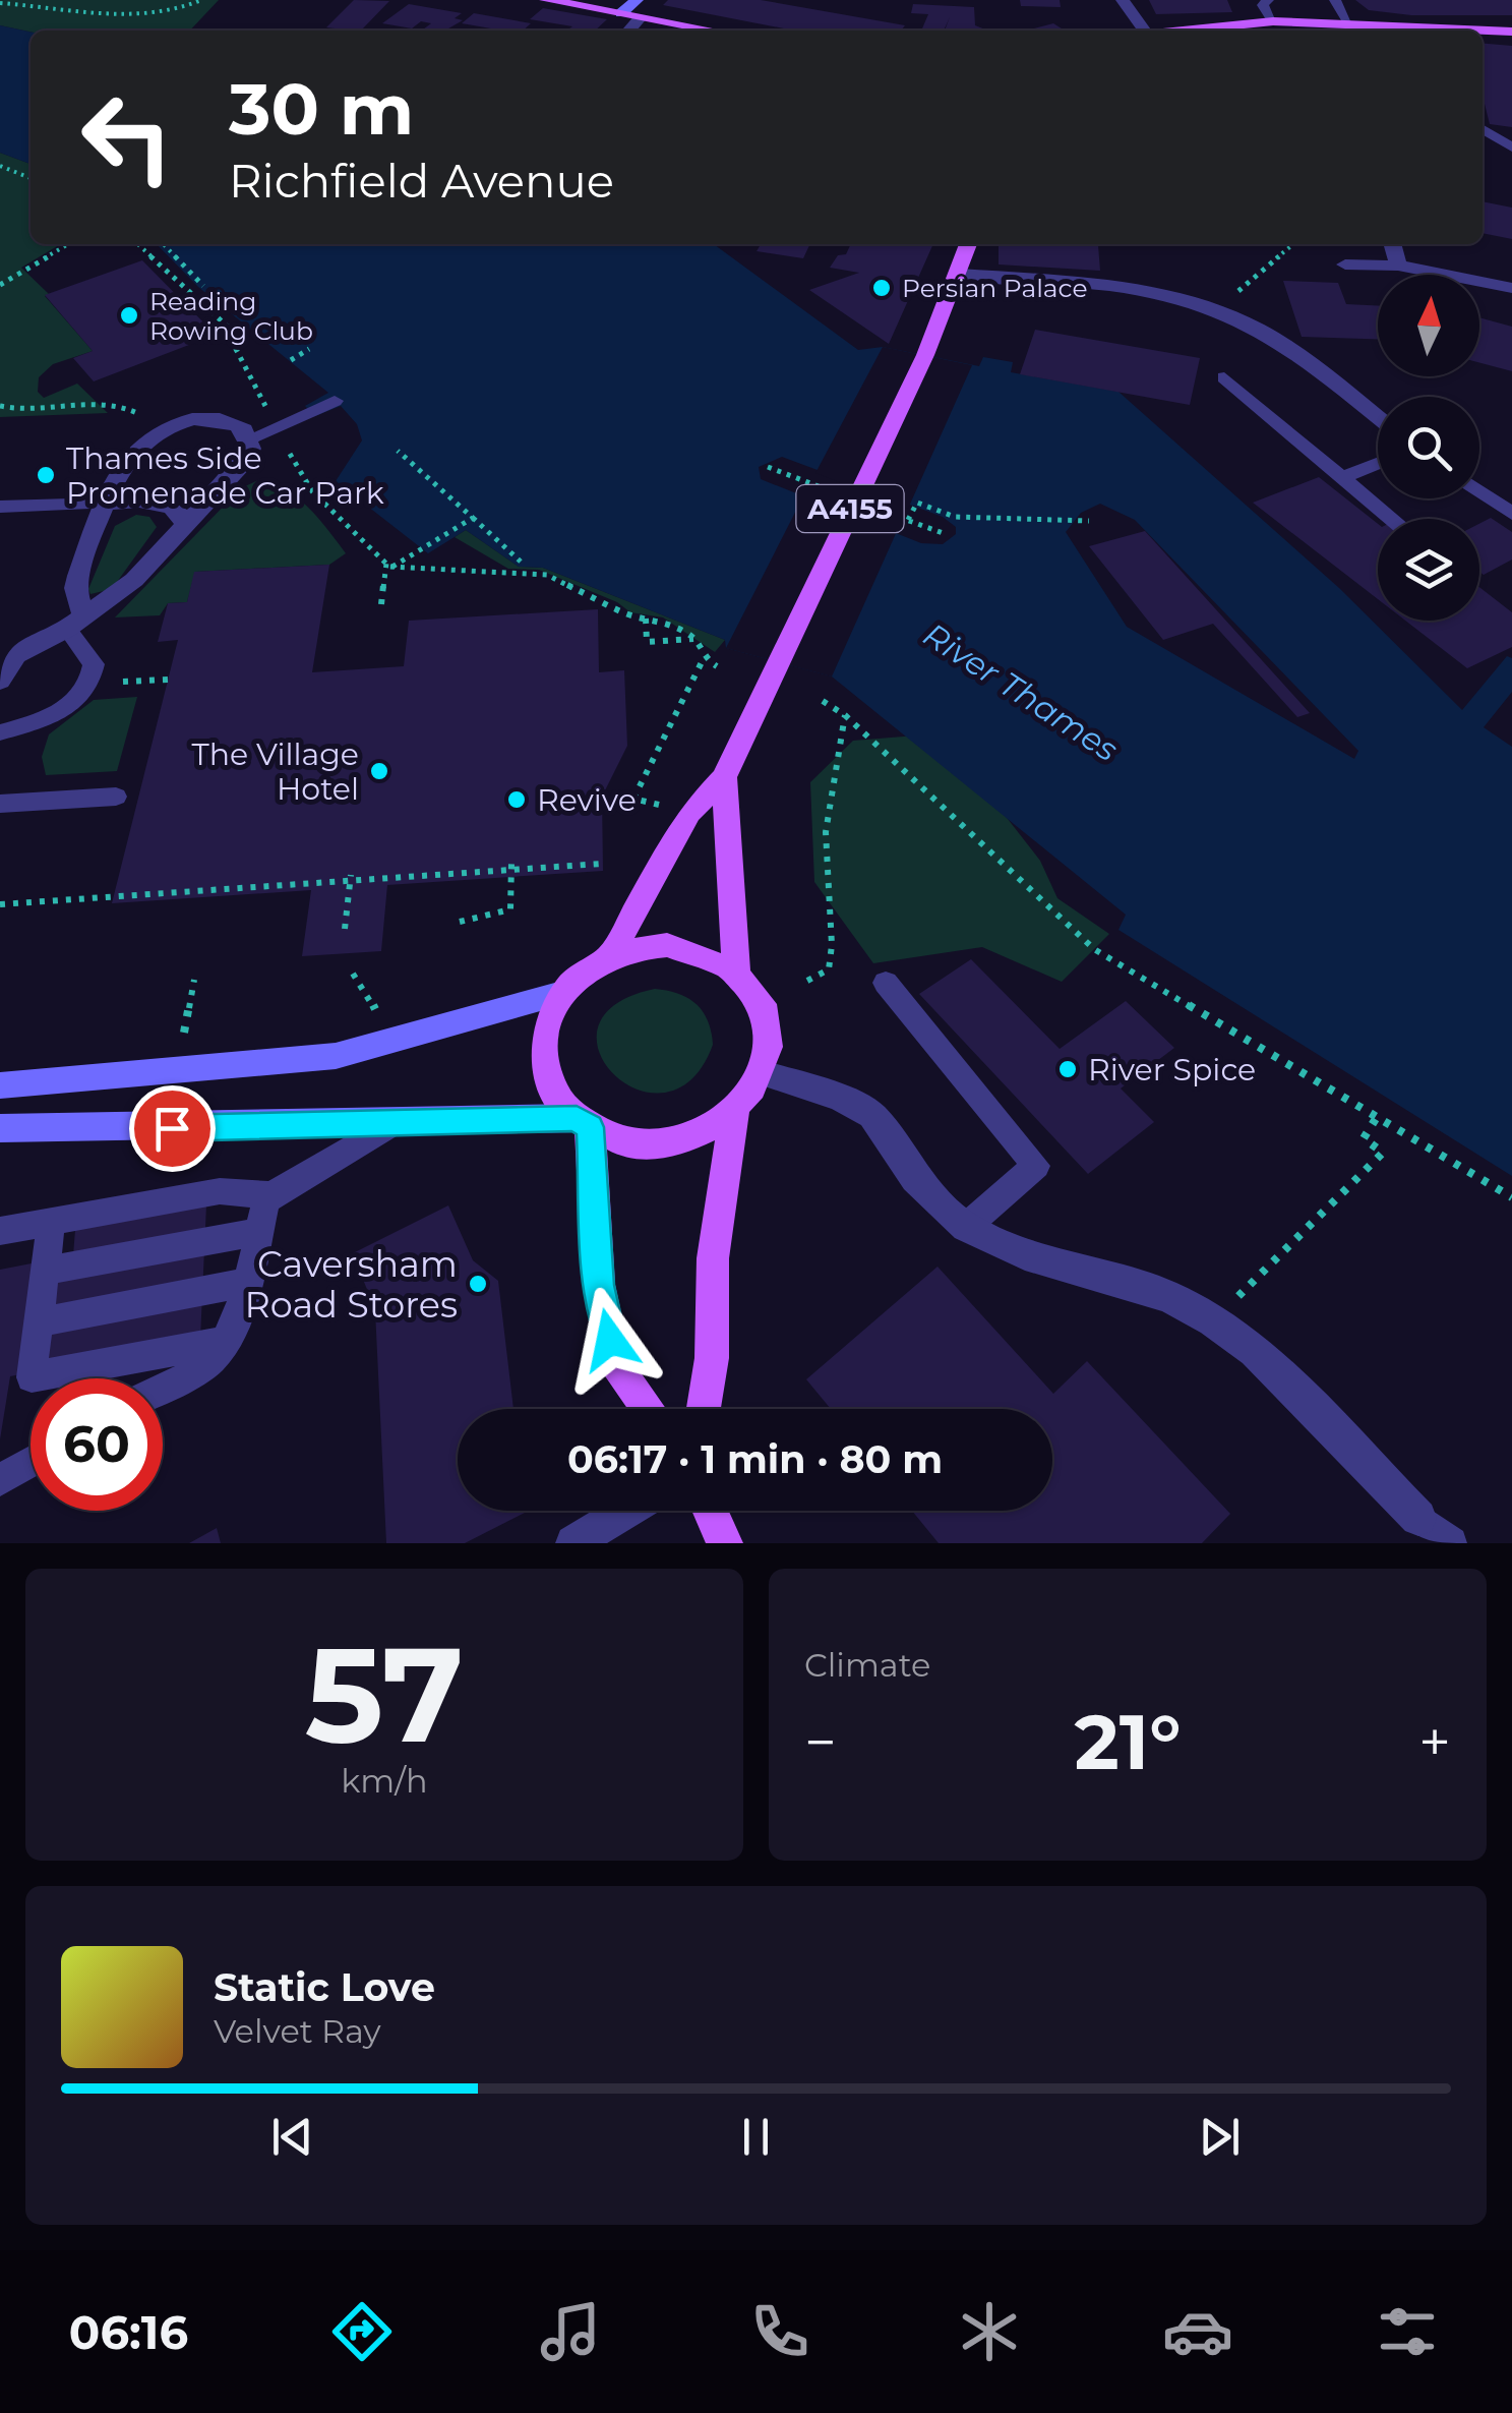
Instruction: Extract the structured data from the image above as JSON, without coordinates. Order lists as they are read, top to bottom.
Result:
{
  "streets": {
    "main road": ["A4155"]
  },
  "water": ["River Thames"],
  "places": [
    "Persian Palace",
    "Reading Rowing Club",
    "Thames Side Promenade Car Park",
    "The Village Hotel",
    "Revive",
    "River Spice",
    "Caversham Road Stores"
  ],
  "north": "top",
  "page": {
    "turn": ["30 m", "Richfield Avenue"],
    "limit": "60",
    "trip": "06:17 · 1 min · 80 m",
    "tile": [
      ["57", "km/h"],
      "Climate"
    ],
    "heat": ["−", "21°", "+"],
    "song": ["Static Love", "Velvet Ray"],
    "tabs": "06:16"
  }
}
